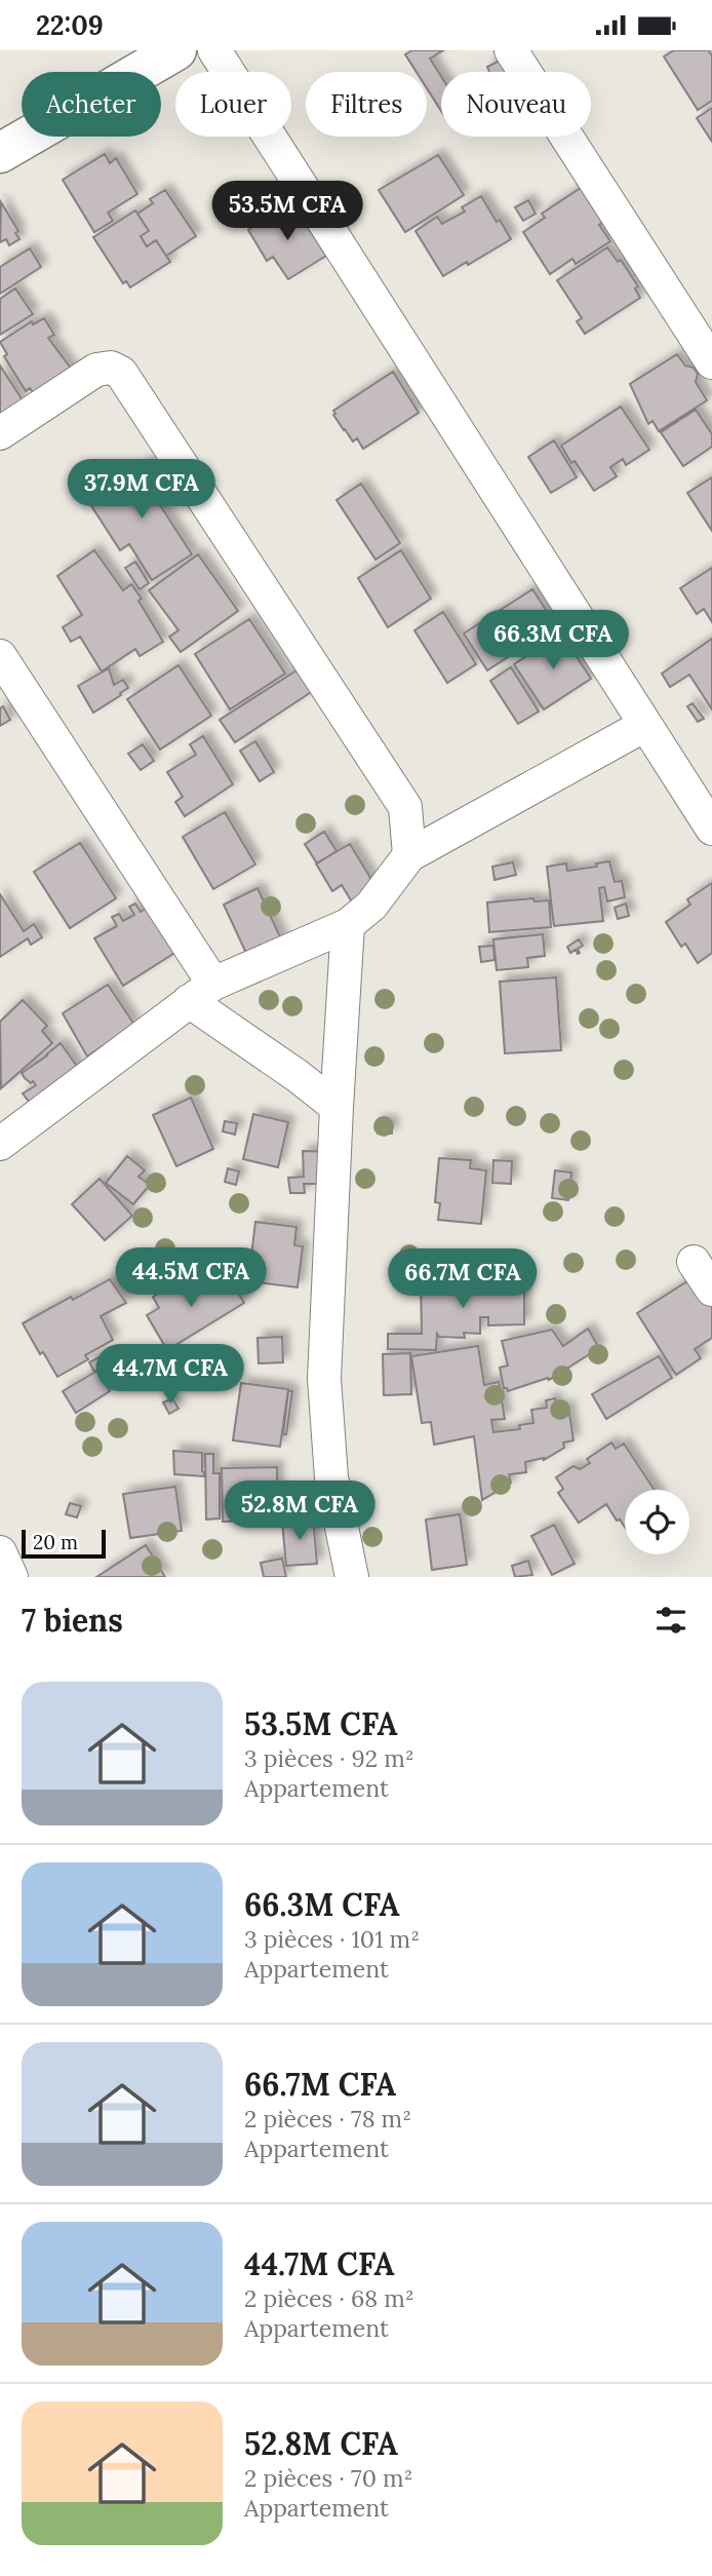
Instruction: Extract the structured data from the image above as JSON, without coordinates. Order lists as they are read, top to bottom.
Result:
{
  "scale_bar": "20 m",
  "page": {
    "status": "22:09",
    "chip": [
      "Acheter",
      "Louer",
      "Filtres",
      "Nouveau"
    ],
    "price": [
      "53.5M CFA",
      "37.9M CFA",
      "66.3M CFA",
      "44.5M CFA",
      "66.7M CFA",
      "44.7M CFA",
      "52.8M CFA"
    ],
    "scale": "20 m",
    "heading": "7 biens",
    "list": [
      {
        "name": "53.5M CFA",
        "note": "3 pièces · 92 m² · Appartement"
      },
      {
        "name": "66.3M CFA",
        "note": "3 pièces · 101 m² · Appartement"
      },
      {
        "name": "66.7M CFA",
        "note": "2 pièces · 78 m² · Appartement"
      },
      {
        "name": "44.7M CFA",
        "note": "2 pièces · 68 m² · Appartement"
      },
      {
        "name": "52.8M CFA",
        "note": "2 pièces · 70 m² · Appartement"
      }
    ]
  }
}
